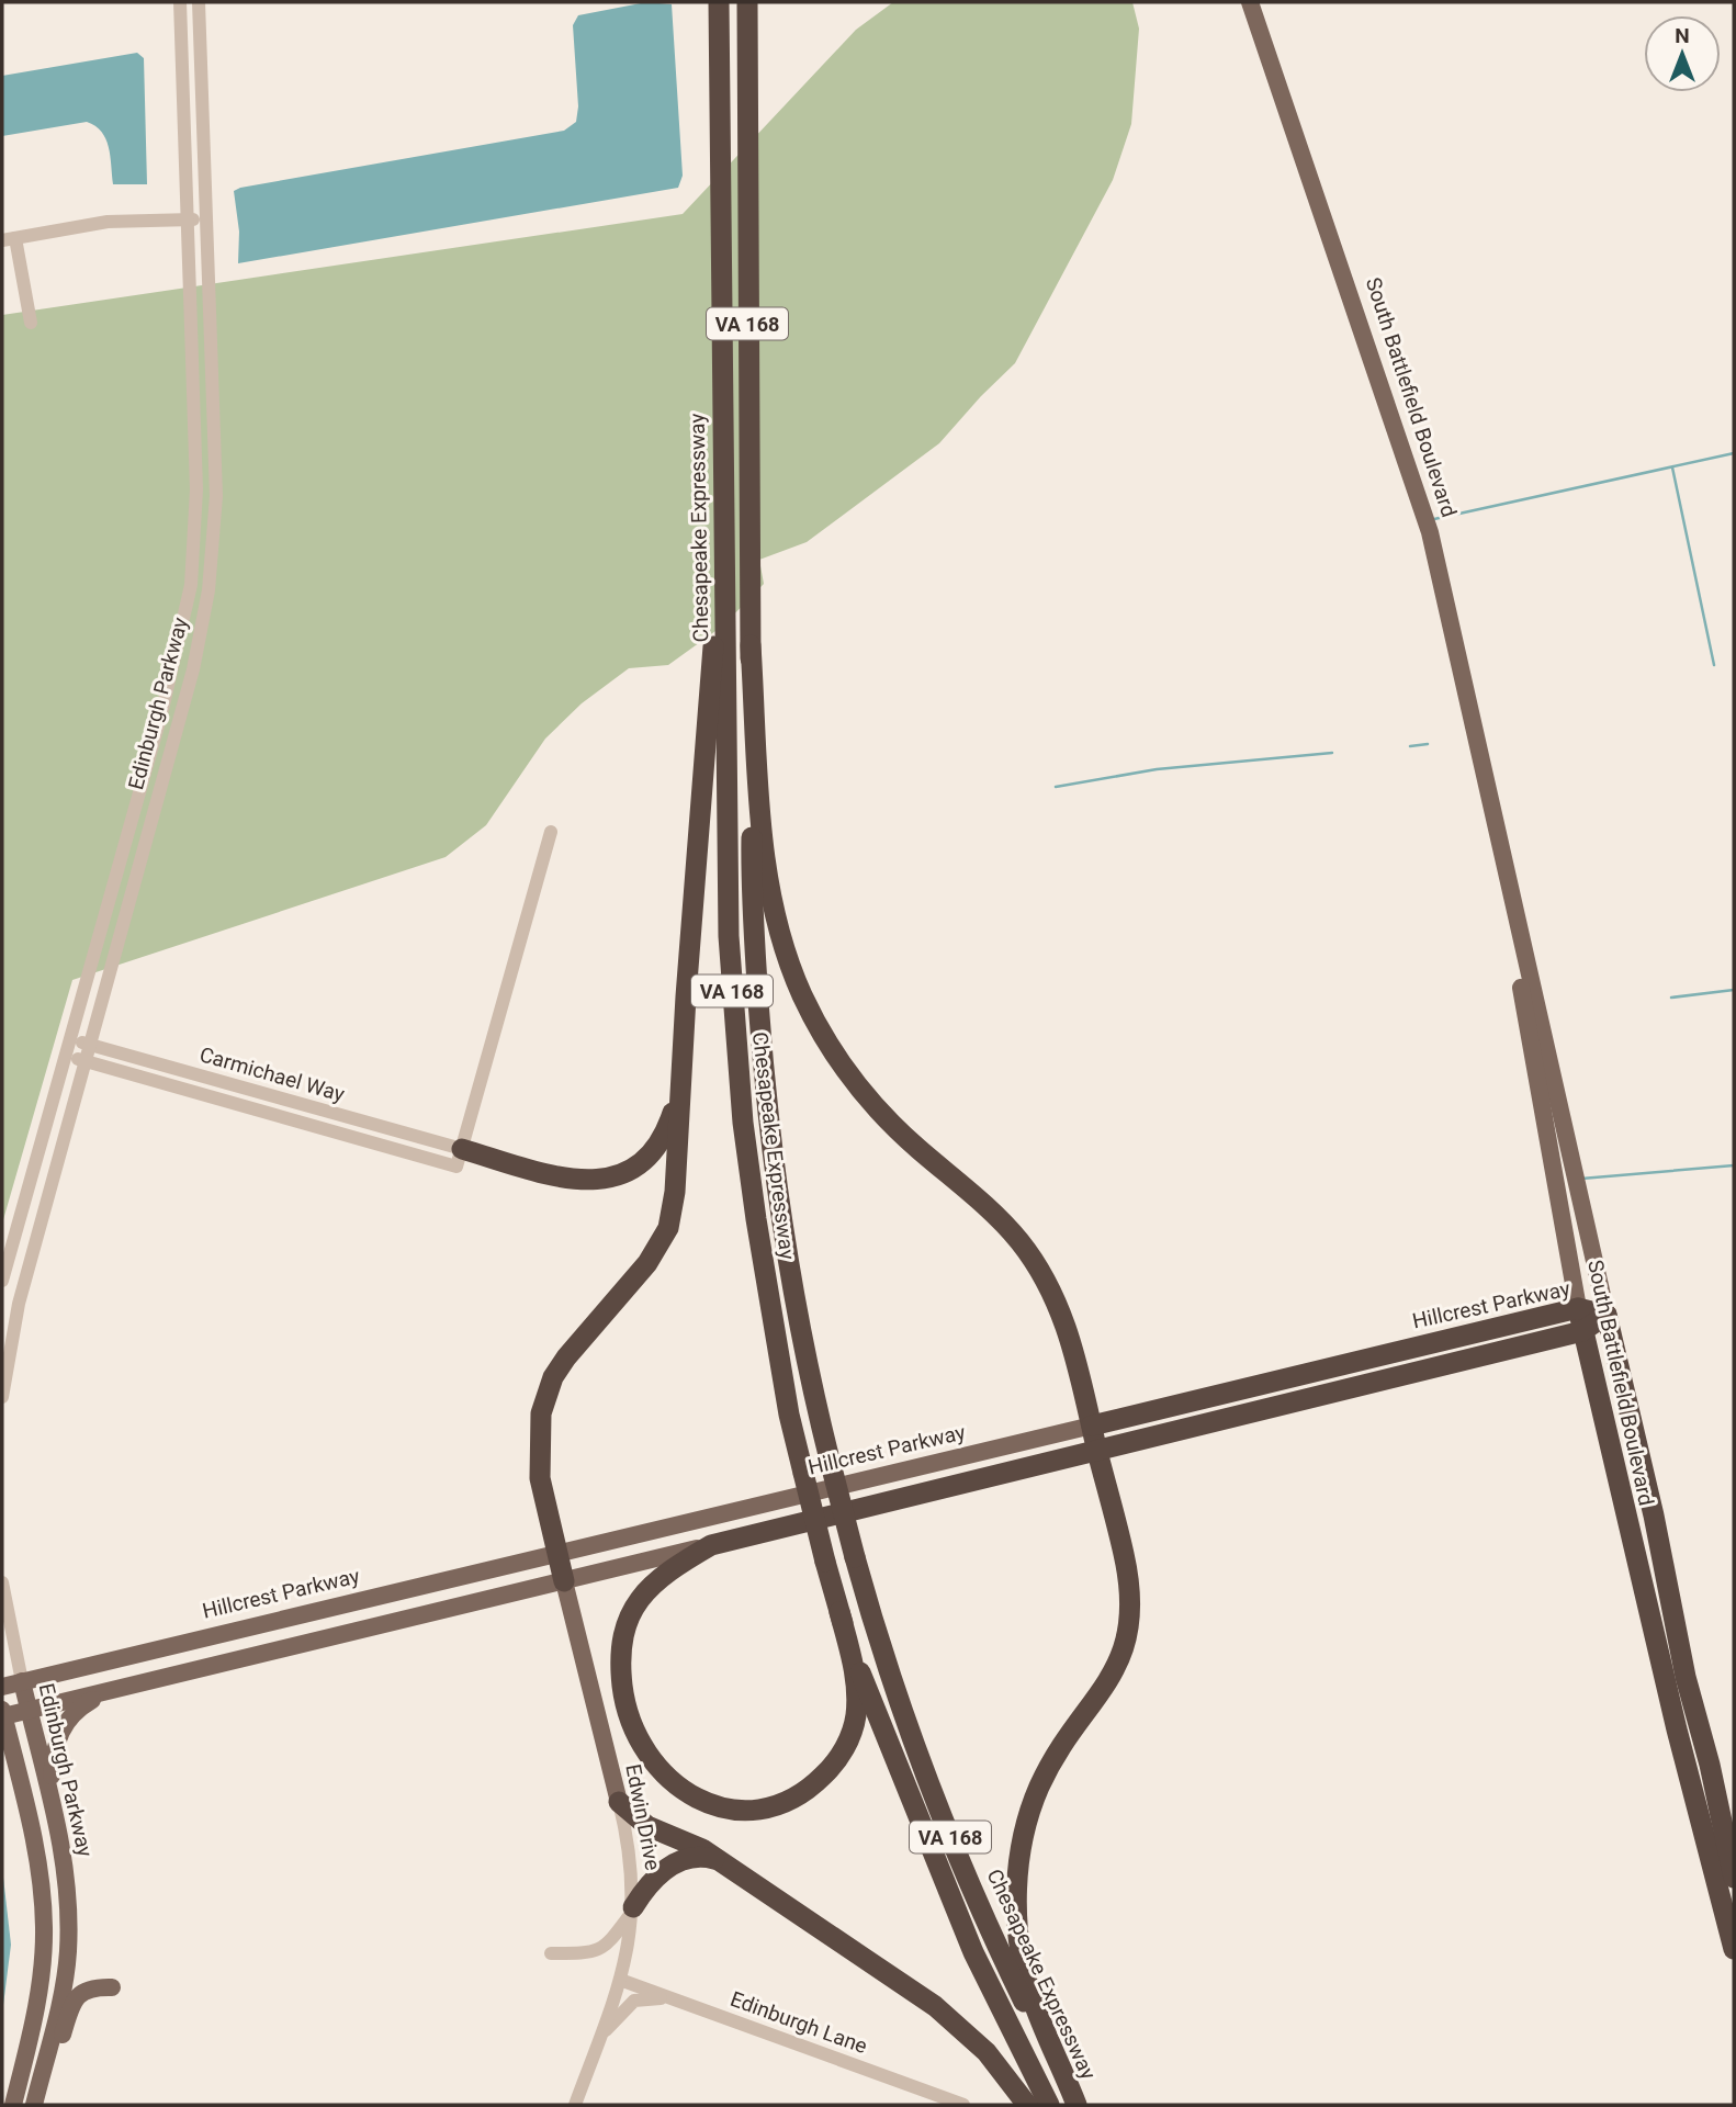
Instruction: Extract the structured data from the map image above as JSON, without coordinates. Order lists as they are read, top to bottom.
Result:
{
  "streets": {
    "highway": [
      "VA 168",
      "South Battlefield Boulevard",
      "Chesapeake Expressway",
      "Hillcrest Parkway"
    ],
    "main road": ["Edinburgh Parkway", "Edwin Drive"],
    "street": ["Carmichael Way", "Edinburgh Lane"]
  },
  "crossings": [
    ["South Battlefield Boulevard", "Hillcrest Parkway"],
    ["Edinburgh Parkway", "Carmichael Way"],
    ["Edinburgh Parkway", "Hillcrest Parkway"],
    ["Hillcrest Parkway", "Edwin Drive"],
    ["Edwin Drive", "Edinburgh Lane"]
  ],
  "north": "top"
}
